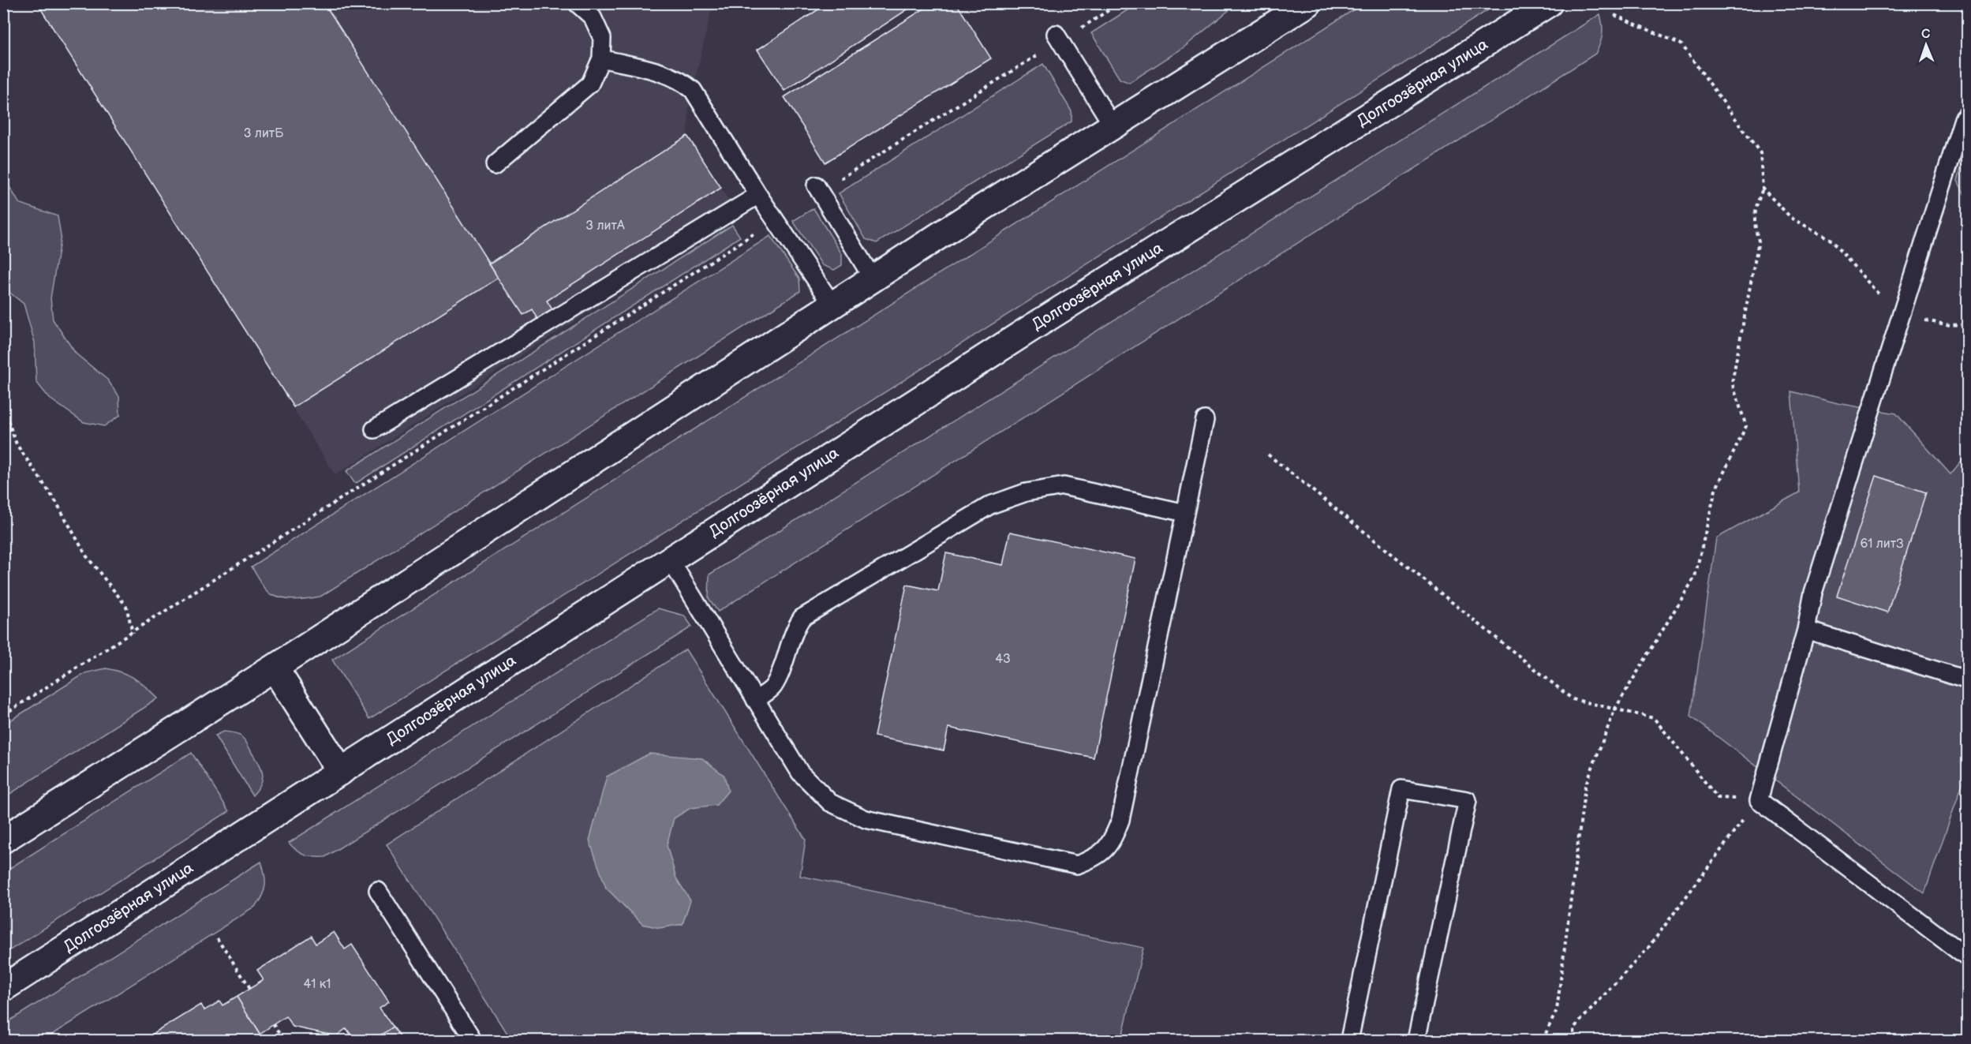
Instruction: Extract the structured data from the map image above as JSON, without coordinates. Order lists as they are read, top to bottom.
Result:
{
  "streets": {
    "main road": ["Долгоозёрная улица"]
  },
  "house_numbers": [
    "3 литБ",
    "3 литА",
    "61 литЗ",
    "43",
    "41 к1"
  ],
  "north": "top"
}
